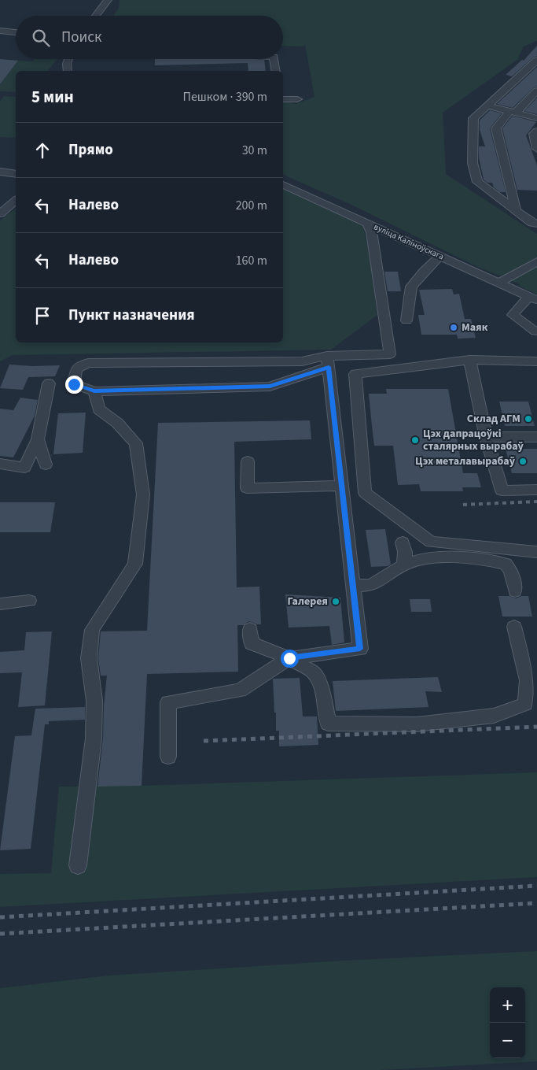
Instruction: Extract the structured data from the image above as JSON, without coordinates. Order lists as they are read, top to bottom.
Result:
{
  "streets": {
    "street": ["вуліца Каліноўскага"]
  },
  "places": [
    "Маяк",
    "Склад АГМ",
    "Цэх дапрацоўкі сталярных вырабаў",
    "Цэх металавырабаў",
    "Галерея"
  ],
  "page": {
    "search": "Поиск",
    "heading": ["5 мин", "Пешком · 390 m"],
    "list": [
      ["Прямо", "30 m"],
      ["Налево", "200 m"],
      ["Налево", "160 m"],
      "Пункт назначения"
    ],
    "map_buttons": ["+", "−"]
  }
}
